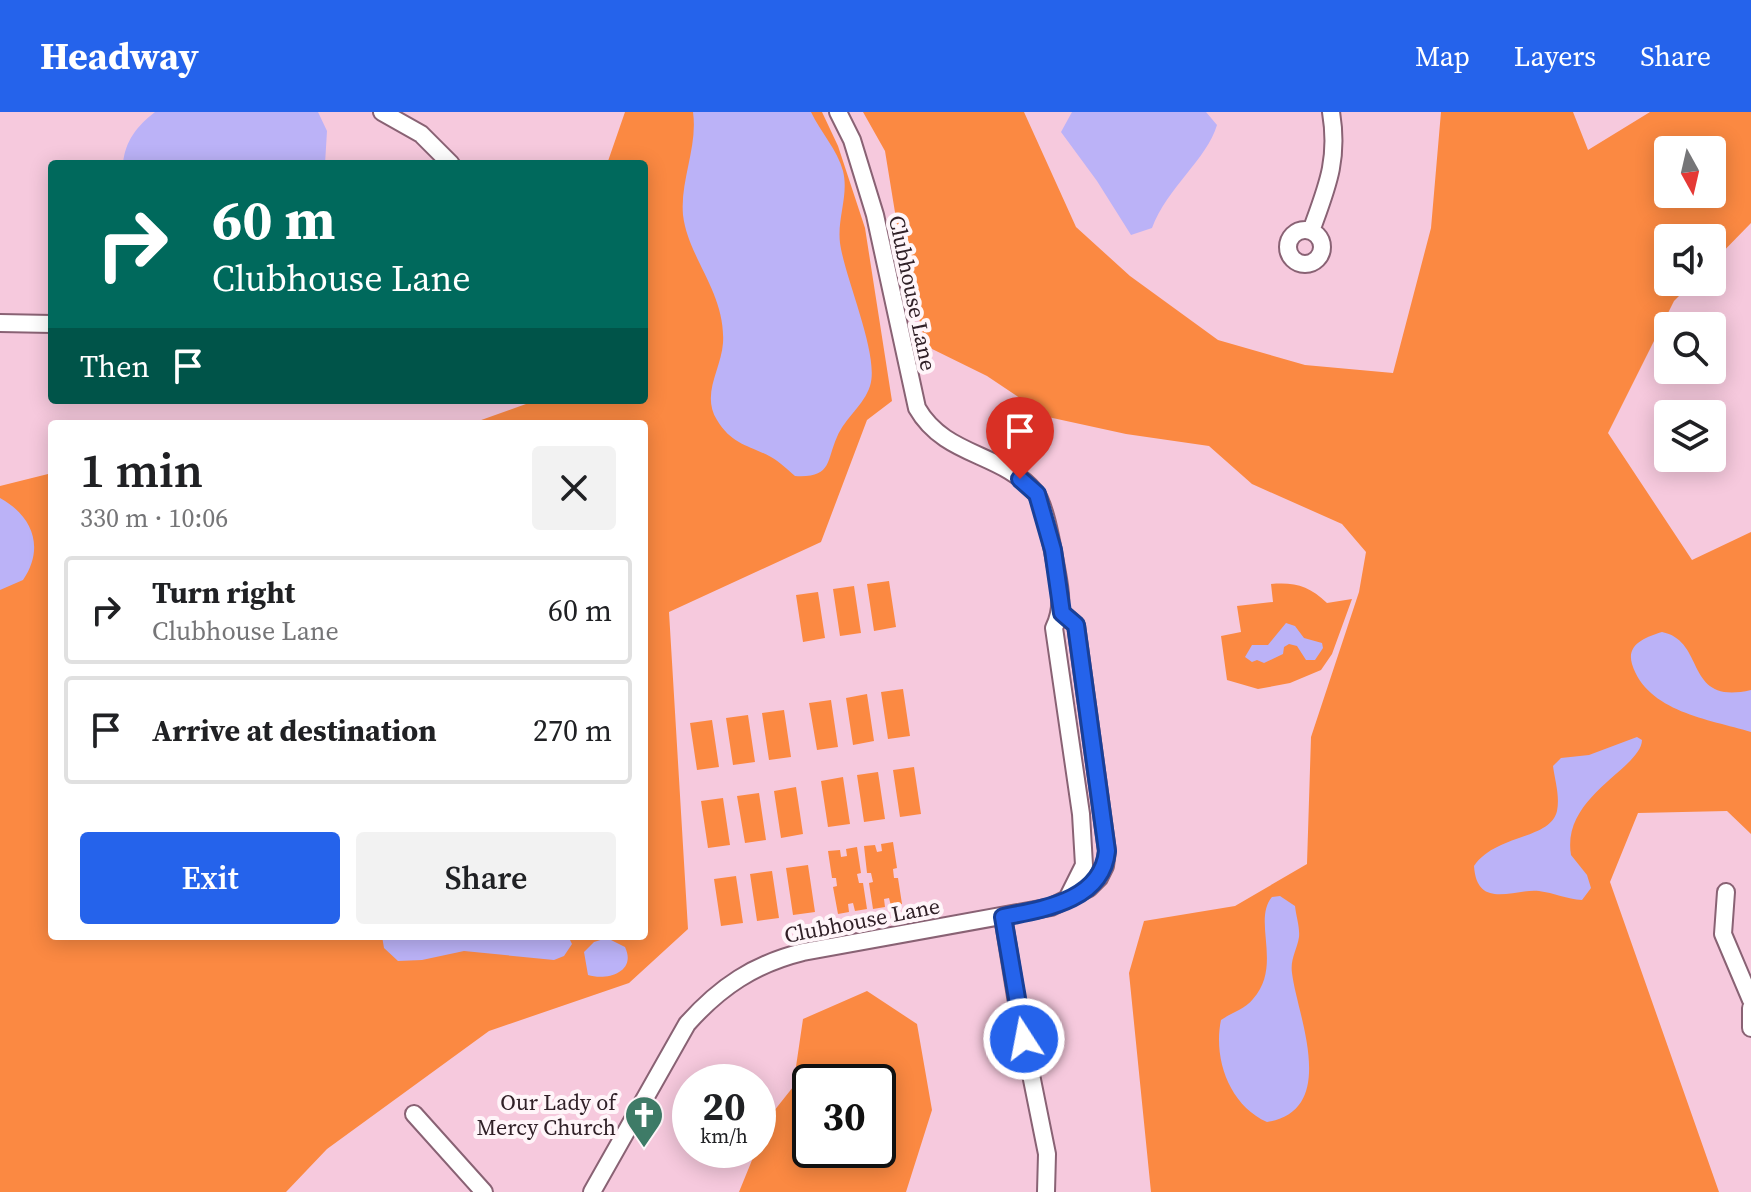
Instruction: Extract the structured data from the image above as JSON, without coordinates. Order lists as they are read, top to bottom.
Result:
{
  "streets": {
    "street": ["Clubhouse Lane"]
  },
  "places": {
    "church": ["Our Lady of Mercy Church"]
  },
  "north": "bottom",
  "page": {
    "header": "Headway",
    "nav": ["Map", "Layers", "Share"],
    "turn": ["60 m", "Clubhouse Lane"],
    "then": "Then",
    "heading": ["1 min", "330 m · 10:06"],
    "list": [
      {
        "name": "Turn right",
        "note": "Clubhouse Lane",
        "value": "60 m"
      },
      {
        "name": "Arrive at destination",
        "value": "270 m"
      }
    ],
    "buttons": ["Exit", "Share"],
    "speed": "20 km/h",
    "limit": "30"
  }
}
